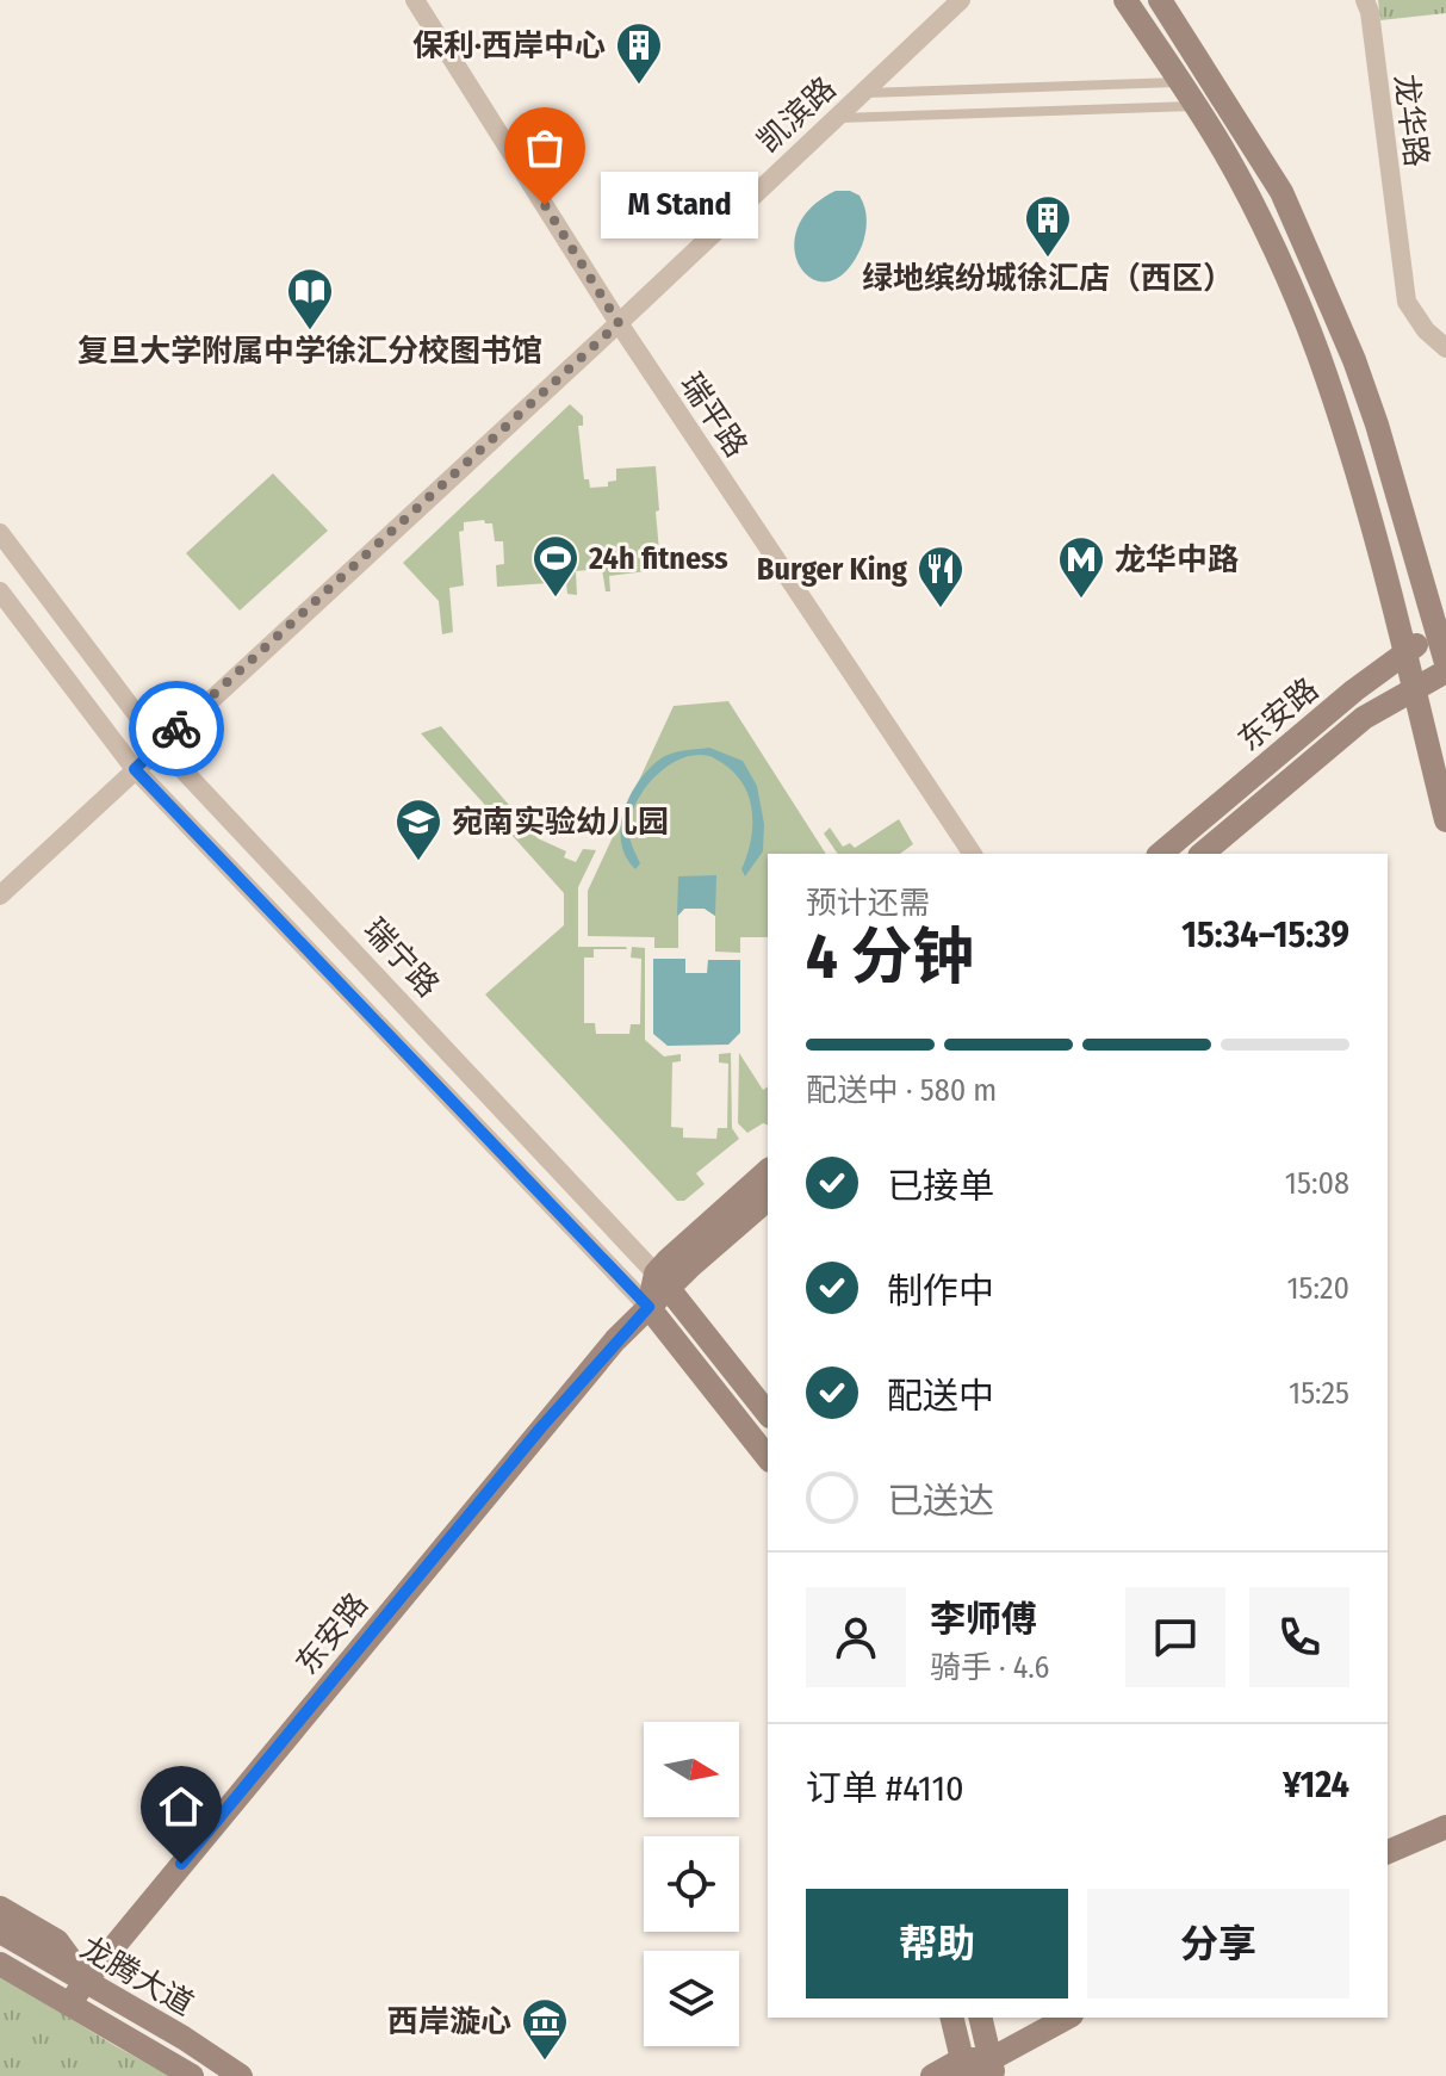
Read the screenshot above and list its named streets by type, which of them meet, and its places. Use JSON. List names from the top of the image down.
{
  "streets": {
    "street": [
      "凯滨路",
      "龙华路",
      "瑞平路",
      "东安路",
      "瑞宁路",
      "龙腾大道"
    ]
  },
  "crossings": [
    ["凯滨路", "瑞平路"],
    ["凯滨路", "瑞宁路"],
    ["东安路", "瑞宁路"],
    ["东安路", "龙腾大道"]
  ],
  "places": {
    "building": ["保利·西岸中心", "绿地缤纷城徐汇店（西区）"],
    "other": ["M Stand"],
    "library": ["复旦大学附属中学徐汇分校图书馆"],
    "sports": ["24h fitness"],
    "metro station": ["龙华中路"],
    "restaurant": ["Burger King"],
    "school or university": ["宛南实验幼儿园"],
    "museum": ["西岸漩心"]
  },
  "north": "right",
  "page": {
    "bubble": "M Stand",
    "heading": ["4 分钟", "预计还需", "15:34–15:39"],
    "panel": [
      "李师傅",
      "骑手 · 4.6",
      "订单 #4110",
      "¥124"
    ],
    "bar": "配送中 · 580 m",
    "list": [
      ["已接单", "15:08"],
      ["制作中", "15:20"],
      ["配送中", "15:25"],
      "已送达"
    ],
    "buttons": ["帮助", "分享"]
  }
}
